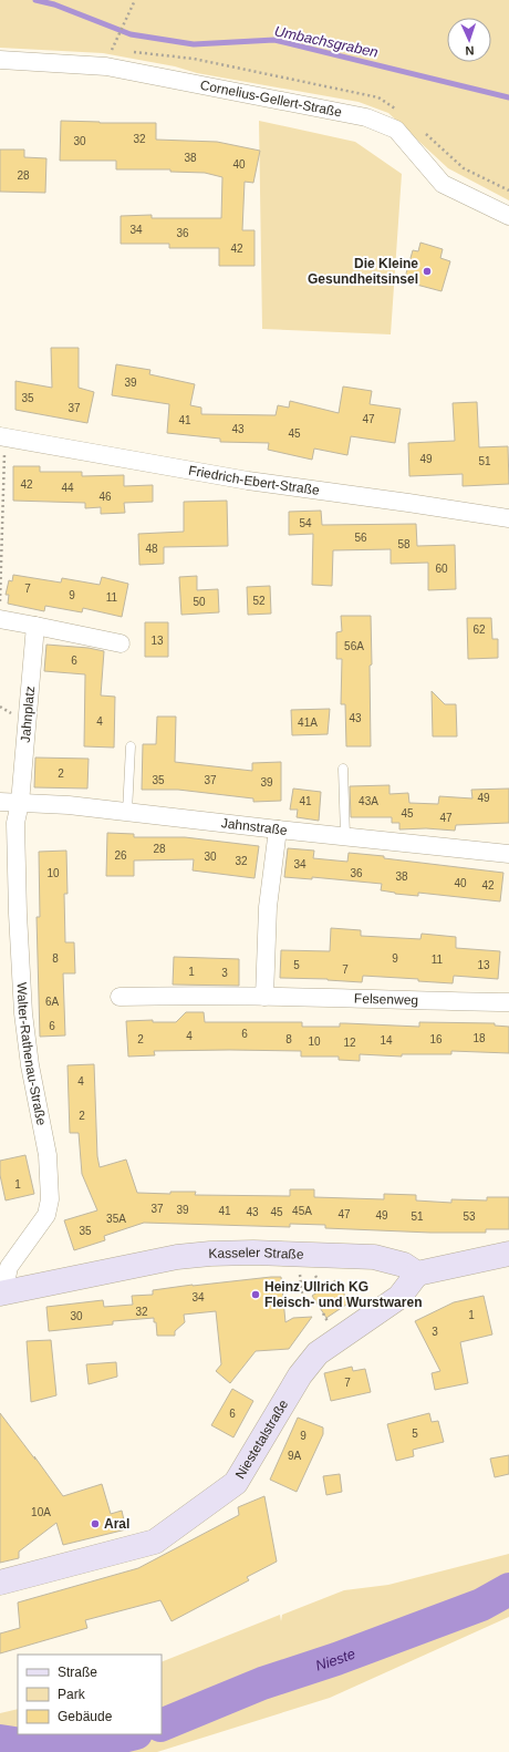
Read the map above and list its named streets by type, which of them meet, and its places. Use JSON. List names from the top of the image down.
{
  "streets": {
    "main road": ["Kasseler Straße", "Niestetalstraße"],
    "street": [
      "Cornelius-Gellert-Straße",
      "Friedrich-Ebert-Straße",
      "Jahnplatz",
      "Jahnstraße",
      "Felsenweg",
      "Walter-Rathenau-Straße"
    ]
  },
  "crossings": [
    ["Jahnplatz", "Jahnstraße"],
    ["Jahnplatz", "Walter-Rathenau-Straße"],
    ["Jahnstraße", "Walter-Rathenau-Straße"],
    ["Walter-Rathenau-Straße", "Kasseler Straße"],
    ["Kasseler Straße", "Niestetalstraße"]
  ],
  "water": ["Umbachsgraben", "Nieste"],
  "places": ["Die Kleine Gesundheitsinsel", "Heinz Ullrich KG Fleisch- und Wurstwaren", "Aral"],
  "house_numbers": [
    "32",
    "30",
    "38",
    "40",
    "28",
    "34",
    "36",
    "42",
    "39",
    "35",
    "37",
    "47",
    "41",
    "43",
    "45",
    "49",
    "51",
    "42",
    "44",
    "46",
    "54",
    "56",
    "58",
    "48",
    "60",
    "7",
    "9",
    "11",
    "52",
    "50",
    "62",
    "13",
    "56A",
    "6",
    "43",
    "4",
    "41A",
    "2",
    "35",
    "37",
    "39",
    "49",
    "41",
    "43A",
    "45",
    "47",
    "28",
    "26",
    "30",
    "32",
    "34",
    "10",
    "36",
    "38",
    "40",
    "42",
    "8",
    "9",
    "11",
    "5",
    "13",
    "7",
    "1",
    "3",
    "6A",
    "6",
    "6",
    "4",
    "18",
    "2",
    "8",
    "16",
    "14",
    "10",
    "12",
    "4",
    "2",
    "1",
    "37",
    "39",
    "41",
    "45A",
    "43",
    "45",
    "47",
    "49",
    "51",
    "53",
    "35A",
    "35",
    "34",
    "32",
    "1",
    "30",
    "3",
    "7",
    "6",
    "5",
    "9",
    "9A",
    "10A"
  ],
  "legend": ["Straße", "Park", "Gebäude"],
  "north": "bottom"
}
